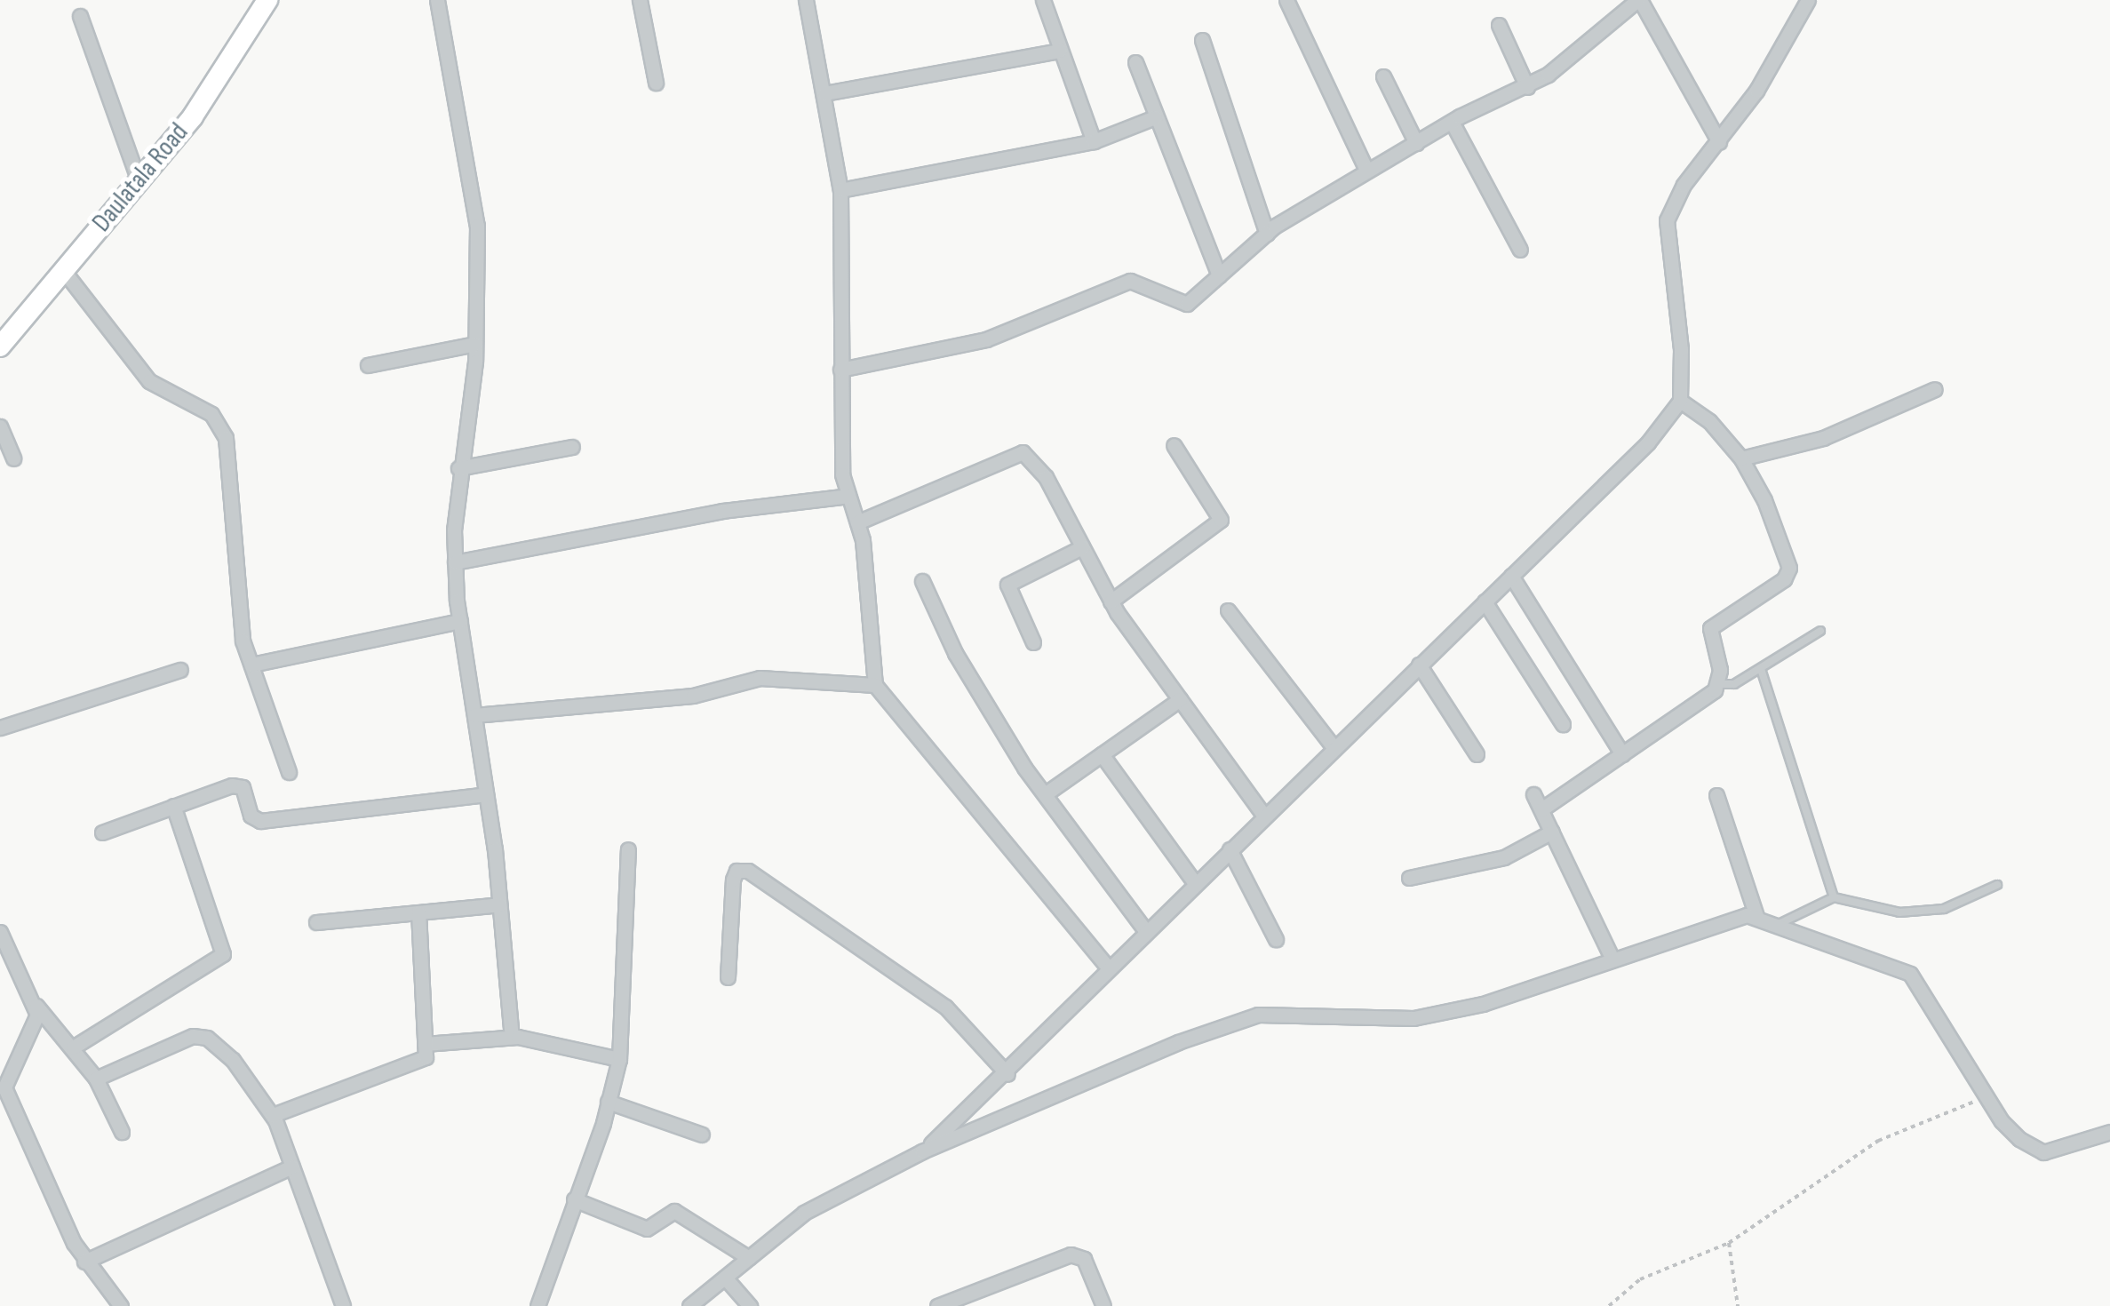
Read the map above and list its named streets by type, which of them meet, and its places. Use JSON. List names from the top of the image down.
{
  "streets": {
    "main road": ["Daulatala Road"]
  }
}
